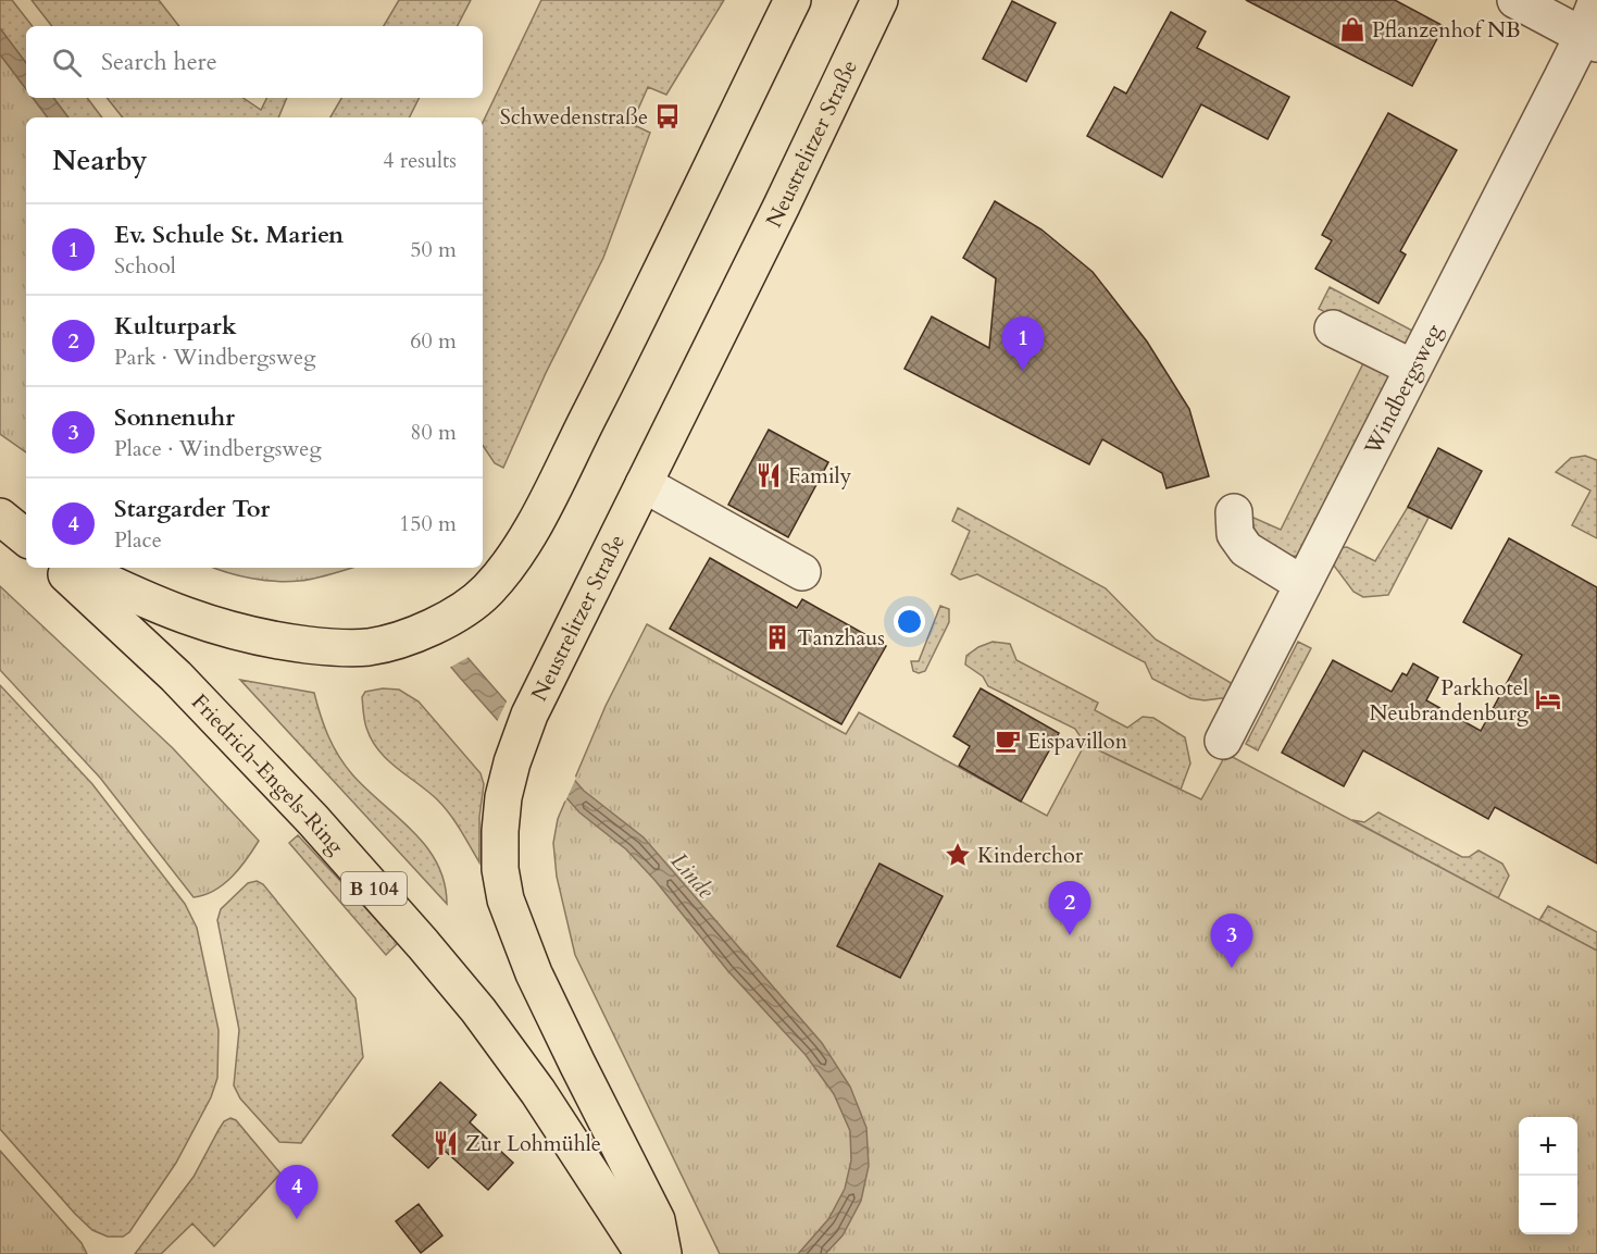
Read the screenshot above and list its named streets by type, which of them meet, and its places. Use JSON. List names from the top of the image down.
{
  "streets": {
    "main road": ["Neustrelitzer Straße", "Friedrich-Engels-Ring", "B 104"],
    "street": ["Windbergsweg"]
  },
  "water": ["Linde"],
  "places": {
    "shop": ["Pflanzenhof NB"],
    "bus stop": ["Schwedenstraße"],
    "restaurant": ["Family", "Zur Lohmühle"],
    "building": ["Tanzhaus"],
    "hotel": ["Parkhotel Neubrandenburg"],
    "cafe": ["Eispavillon"],
    "place": ["Kinderchor"]
  },
  "page": {
    "search": "Search here",
    "heading": ["Nearby", "4 results"],
    "list": [
      {
        "mark": "1",
        "name": "Ev. Schule St. Marien",
        "note": "School",
        "value": "50 m"
      },
      {
        "mark": "2",
        "name": "Kulturpark",
        "note": "Park · Windbergsweg",
        "value": "60 m"
      },
      {
        "mark": "3",
        "name": "Sonnenuhr",
        "note": "Place · Windbergsweg",
        "value": "80 m"
      },
      {
        "mark": "4",
        "name": "Stargarder Tor",
        "note": "Place",
        "value": "150 m"
      }
    ],
    "pins": [
      "1",
      "2",
      "3",
      "4"
    ],
    "map_buttons": ["+", "−"]
  }
}
